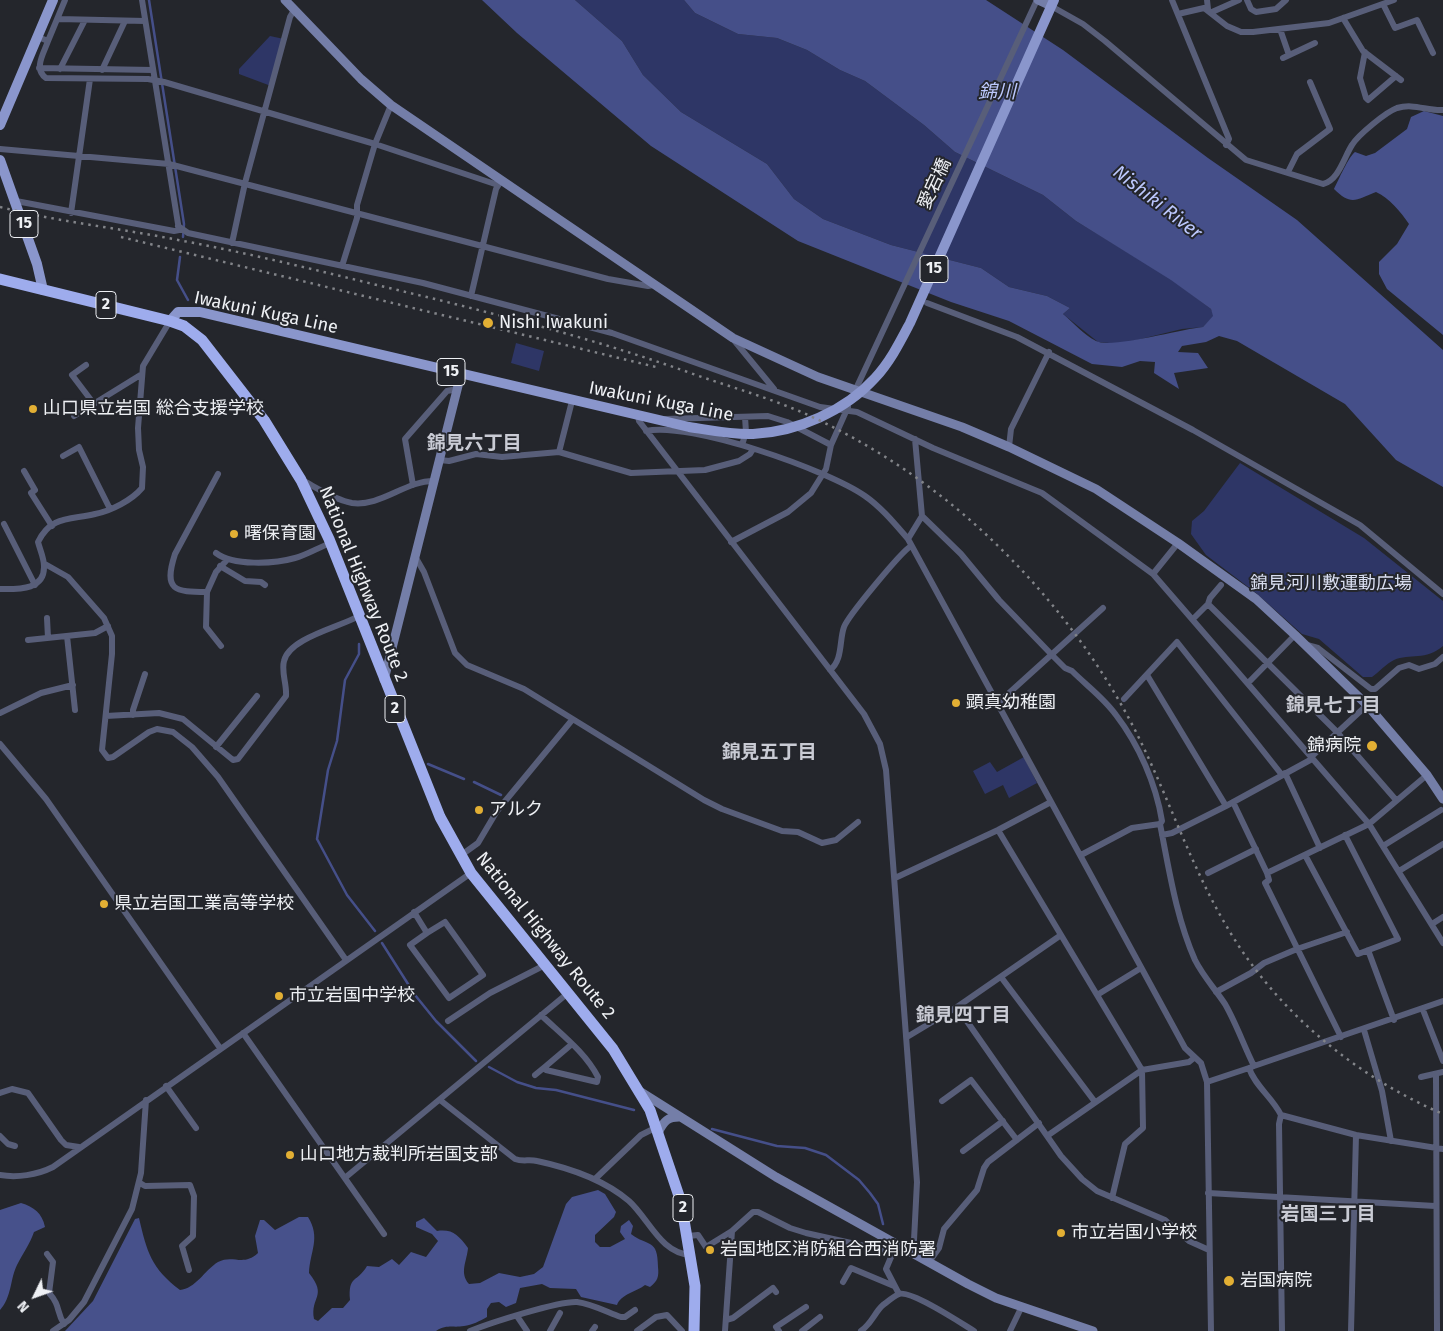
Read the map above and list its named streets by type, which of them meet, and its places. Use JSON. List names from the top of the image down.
{
  "streets": {
    "highway": ["2", "National Highway Route 2"],
    "main road": ["15", "Iwakuni Kuga Line"],
    "street": ["愛宕橋"]
  },
  "crossings": [
    ["15", "National Highway Route 2"],
    ["Iwakuni Kuga Line", "National Highway Route 2"]
  ],
  "districts": [
    "錦見六丁目",
    "錦見七丁目",
    "錦見五丁目",
    "錦見四丁目",
    "岩国三丁目"
  ],
  "water": ["錦川", "Nishiki River"],
  "parks": ["錦見河川敷運動広場"],
  "places": [
    "Nishi Iwakuni",
    "山口県立岩国 総合支援学校",
    "曙保育園",
    "顕真幼稚園",
    "錦病院",
    "アルク",
    "県立岩国工業高等学校",
    "市立岩国中学校",
    "山口地方裁判所岩国支部",
    "市立岩国小学校",
    "岩国地区消防組合西消防署",
    "岩国病院"
  ],
  "north": "bottom left"
}
